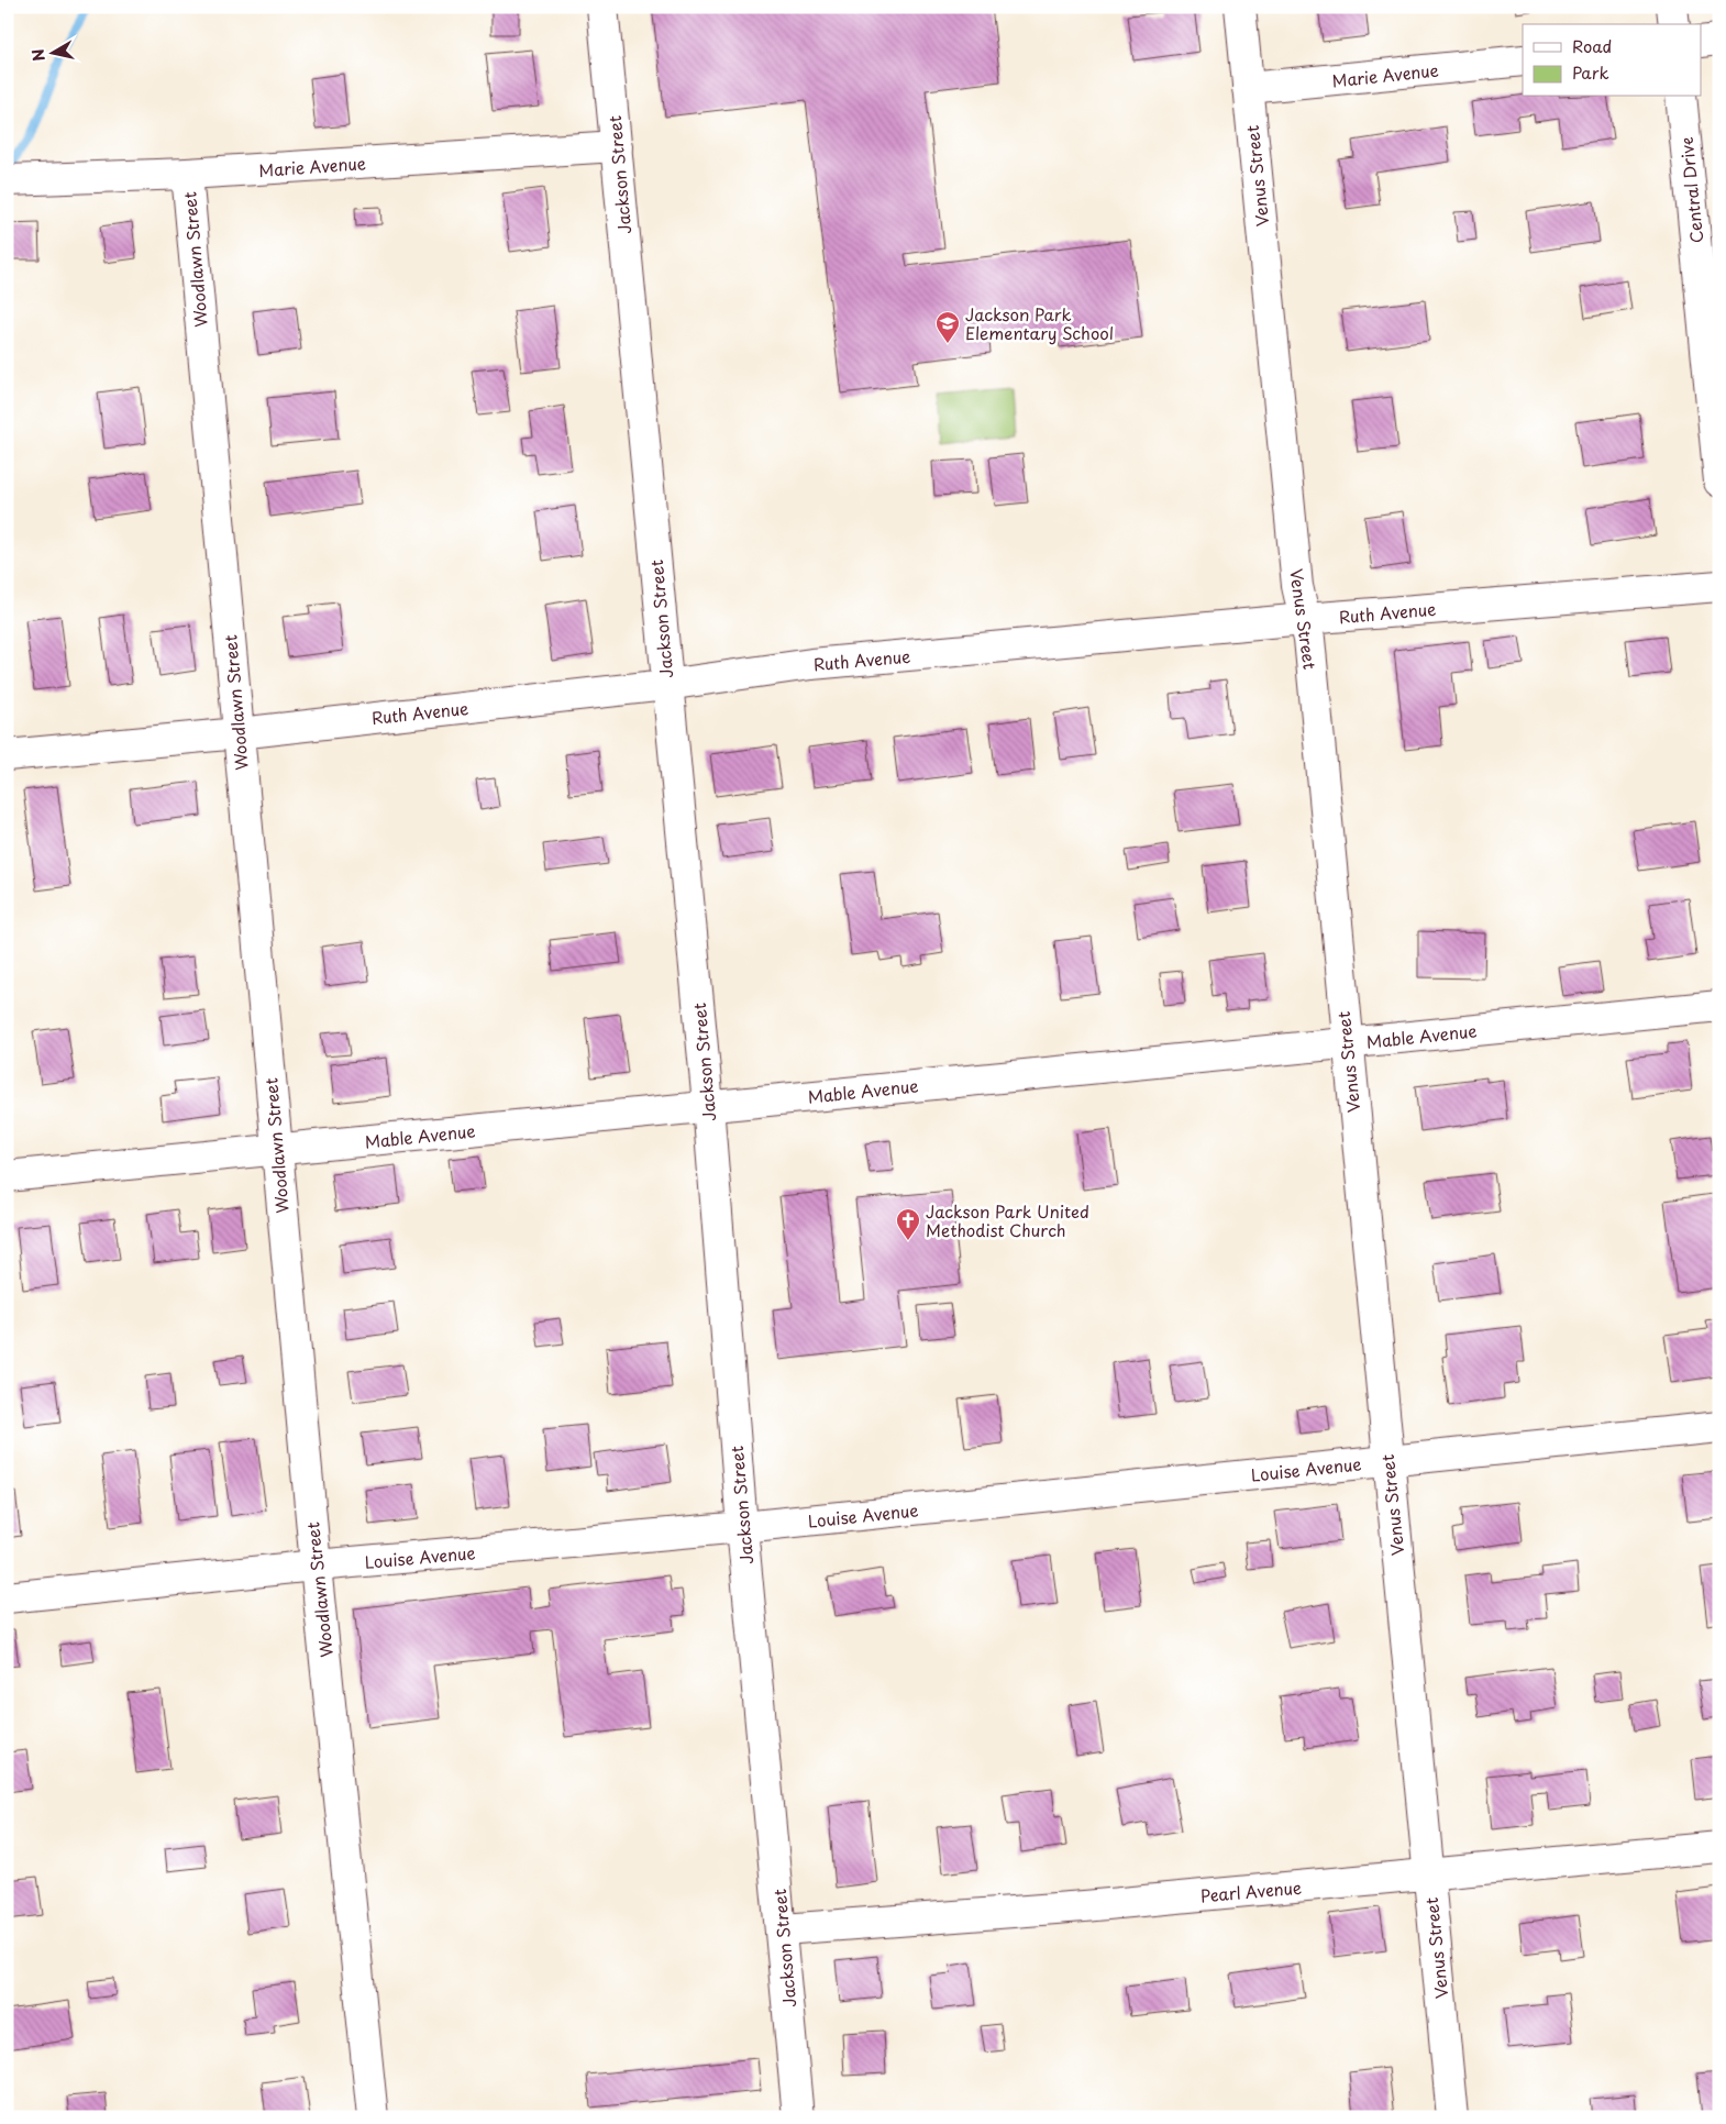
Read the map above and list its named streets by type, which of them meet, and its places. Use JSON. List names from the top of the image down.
{
  "streets": {
    "street": [
      "Marie Avenue",
      "Jackson Street",
      "Venus Street",
      "Central Drive",
      "Woodlawn Street",
      "Ruth Avenue",
      "Mable Avenue",
      "Louise Avenue",
      "Pearl Avenue"
    ]
  },
  "crossings": [
    ["Marie Avenue", "Jackson Street"],
    ["Marie Avenue", "Venus Street"],
    ["Marie Avenue", "Woodlawn Street"],
    ["Jackson Street", "Ruth Avenue"],
    ["Jackson Street", "Mable Avenue"],
    ["Jackson Street", "Louise Avenue"],
    ["Jackson Street", "Pearl Avenue"],
    ["Venus Street", "Ruth Avenue"],
    ["Venus Street", "Mable Avenue"],
    ["Venus Street", "Louise Avenue"],
    ["Venus Street", "Pearl Avenue"],
    ["Woodlawn Street", "Ruth Avenue"],
    ["Woodlawn Street", "Mable Avenue"],
    ["Woodlawn Street", "Louise Avenue"]
  ],
  "places": {
    "school or university": ["Jackson Park Elementary School"],
    "church": ["Jackson Park United Methodist Church"]
  },
  "legend": ["Road", "Park"],
  "north": "left"
}
